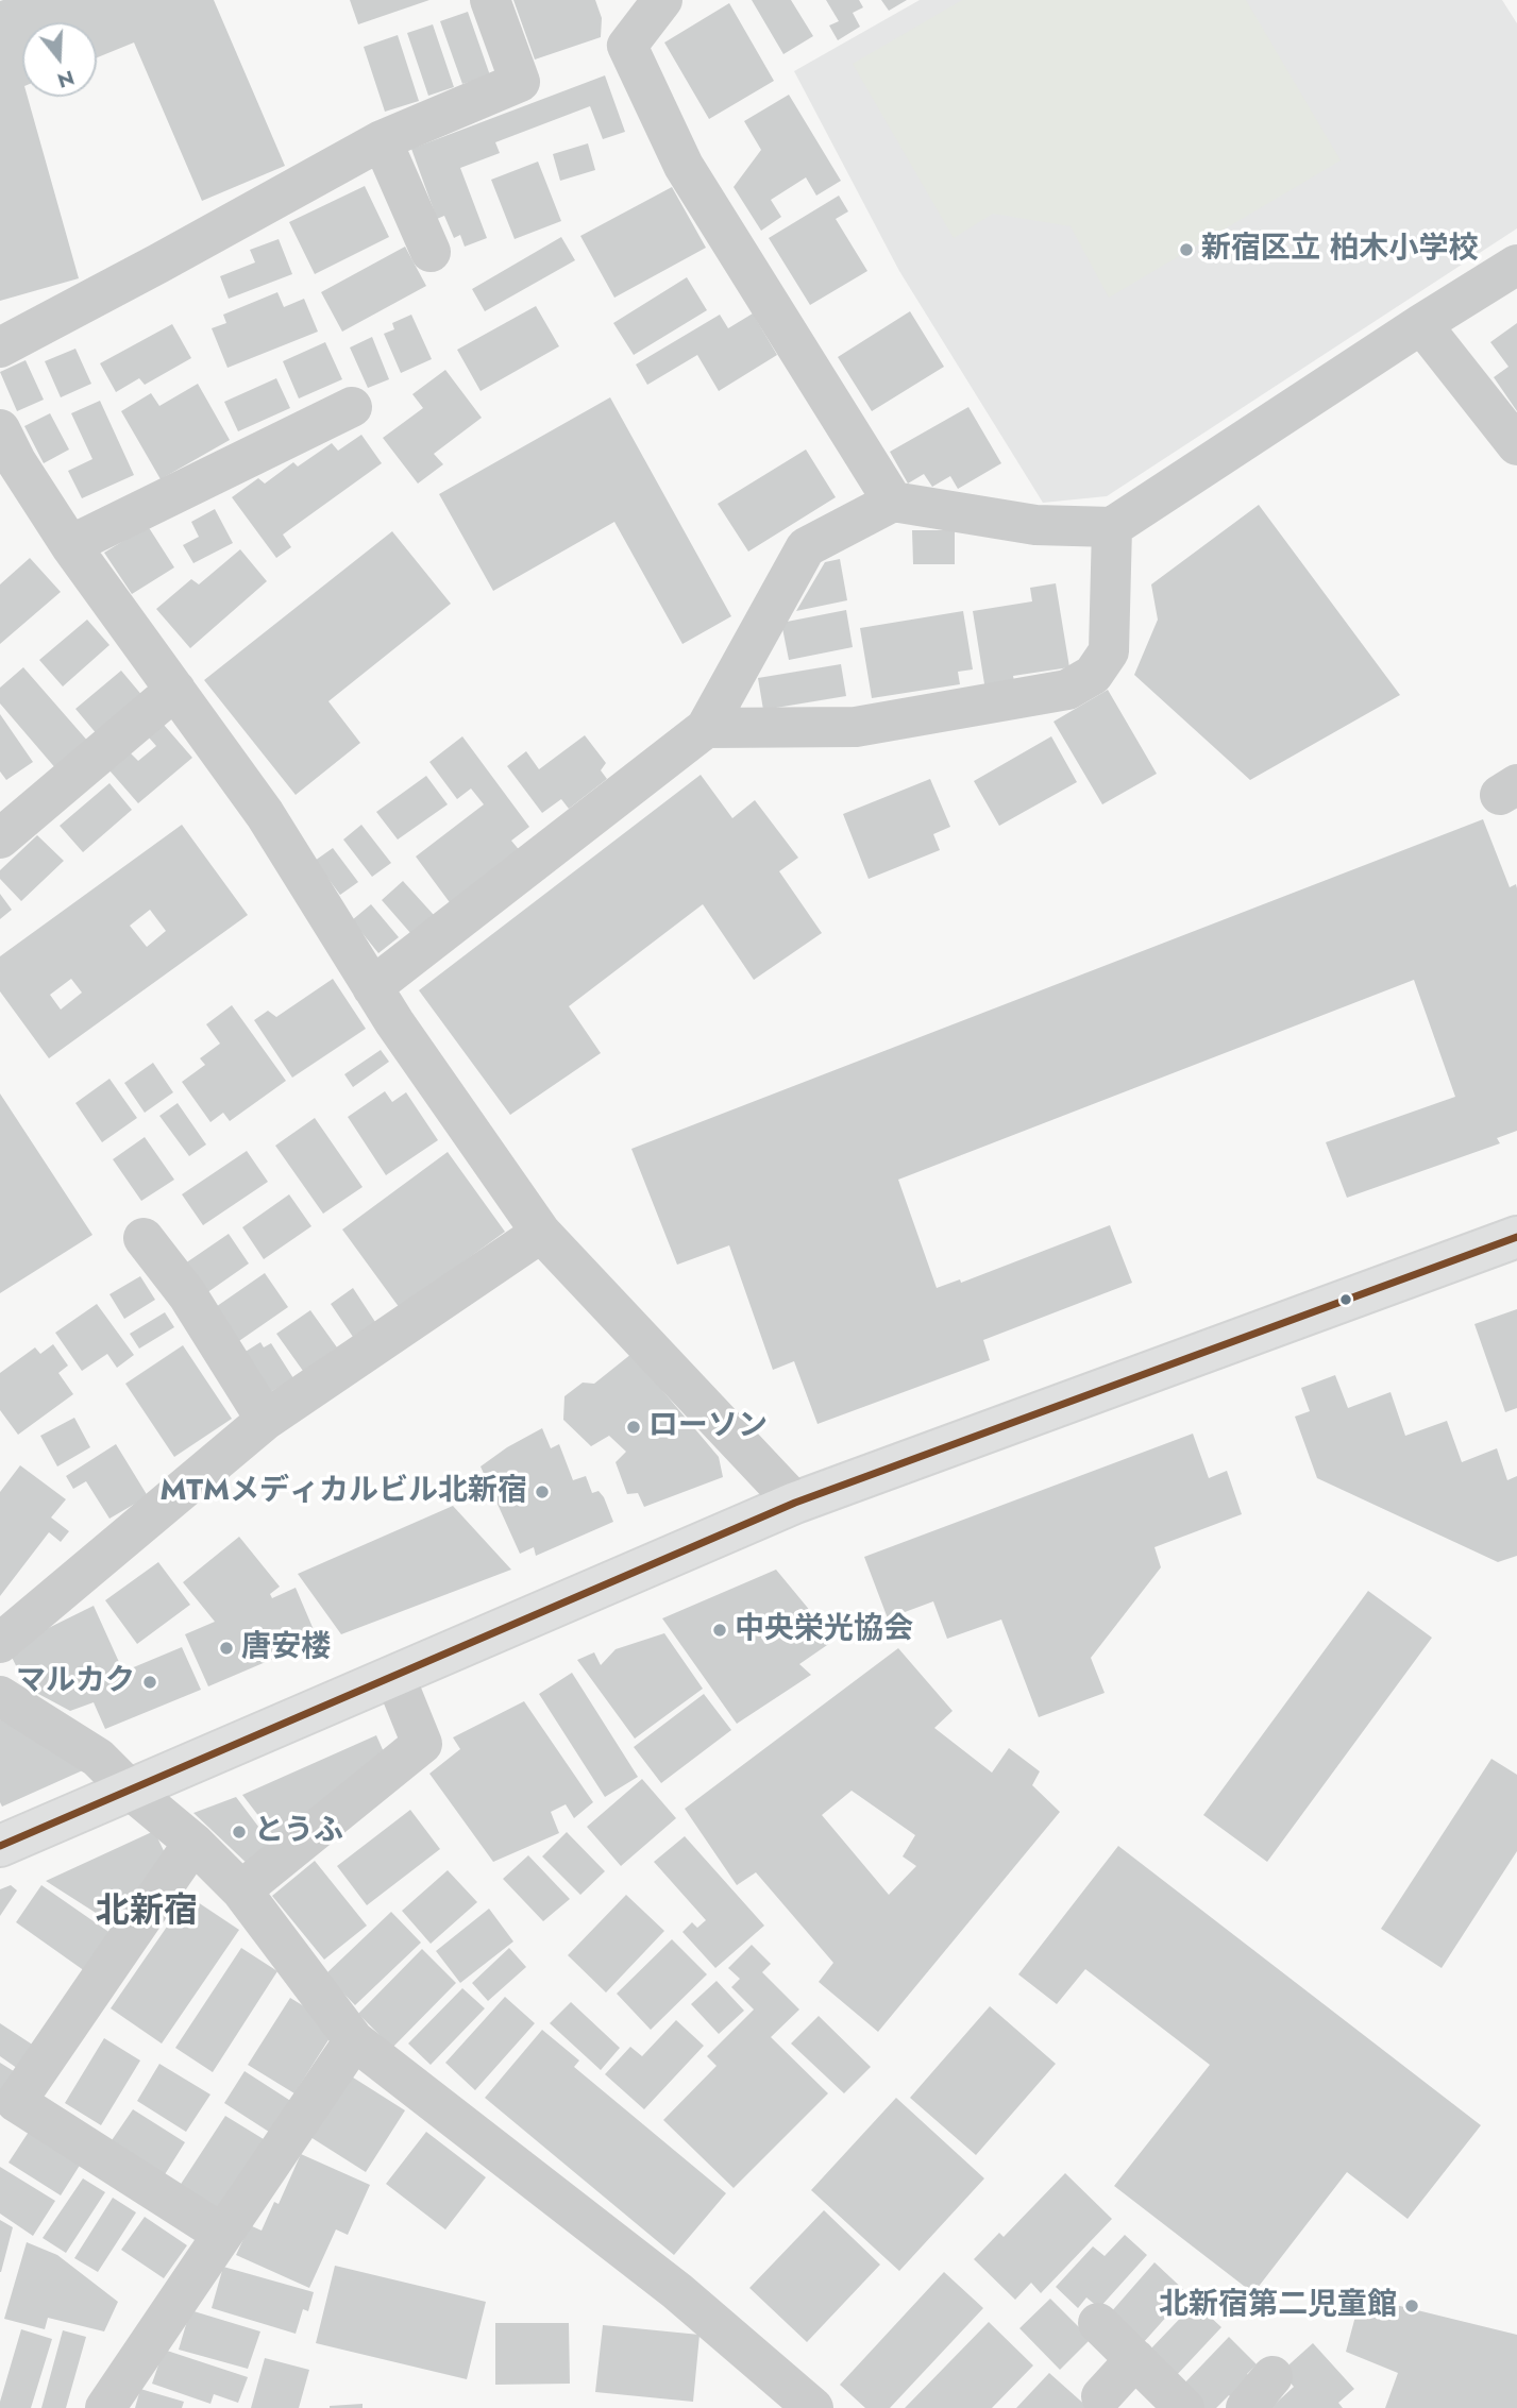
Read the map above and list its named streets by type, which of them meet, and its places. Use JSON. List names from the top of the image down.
{
  "districts": ["北新宿"],
  "places": [
    "新宿区立 柏木小学校",
    "ローソン",
    "MTMメディカルビル北新宿",
    "中央栄光協会",
    "唐安楼",
    "マルカク",
    "とうふ",
    "北新宿第二児童館"
  ],
  "north": "bottom"
}
